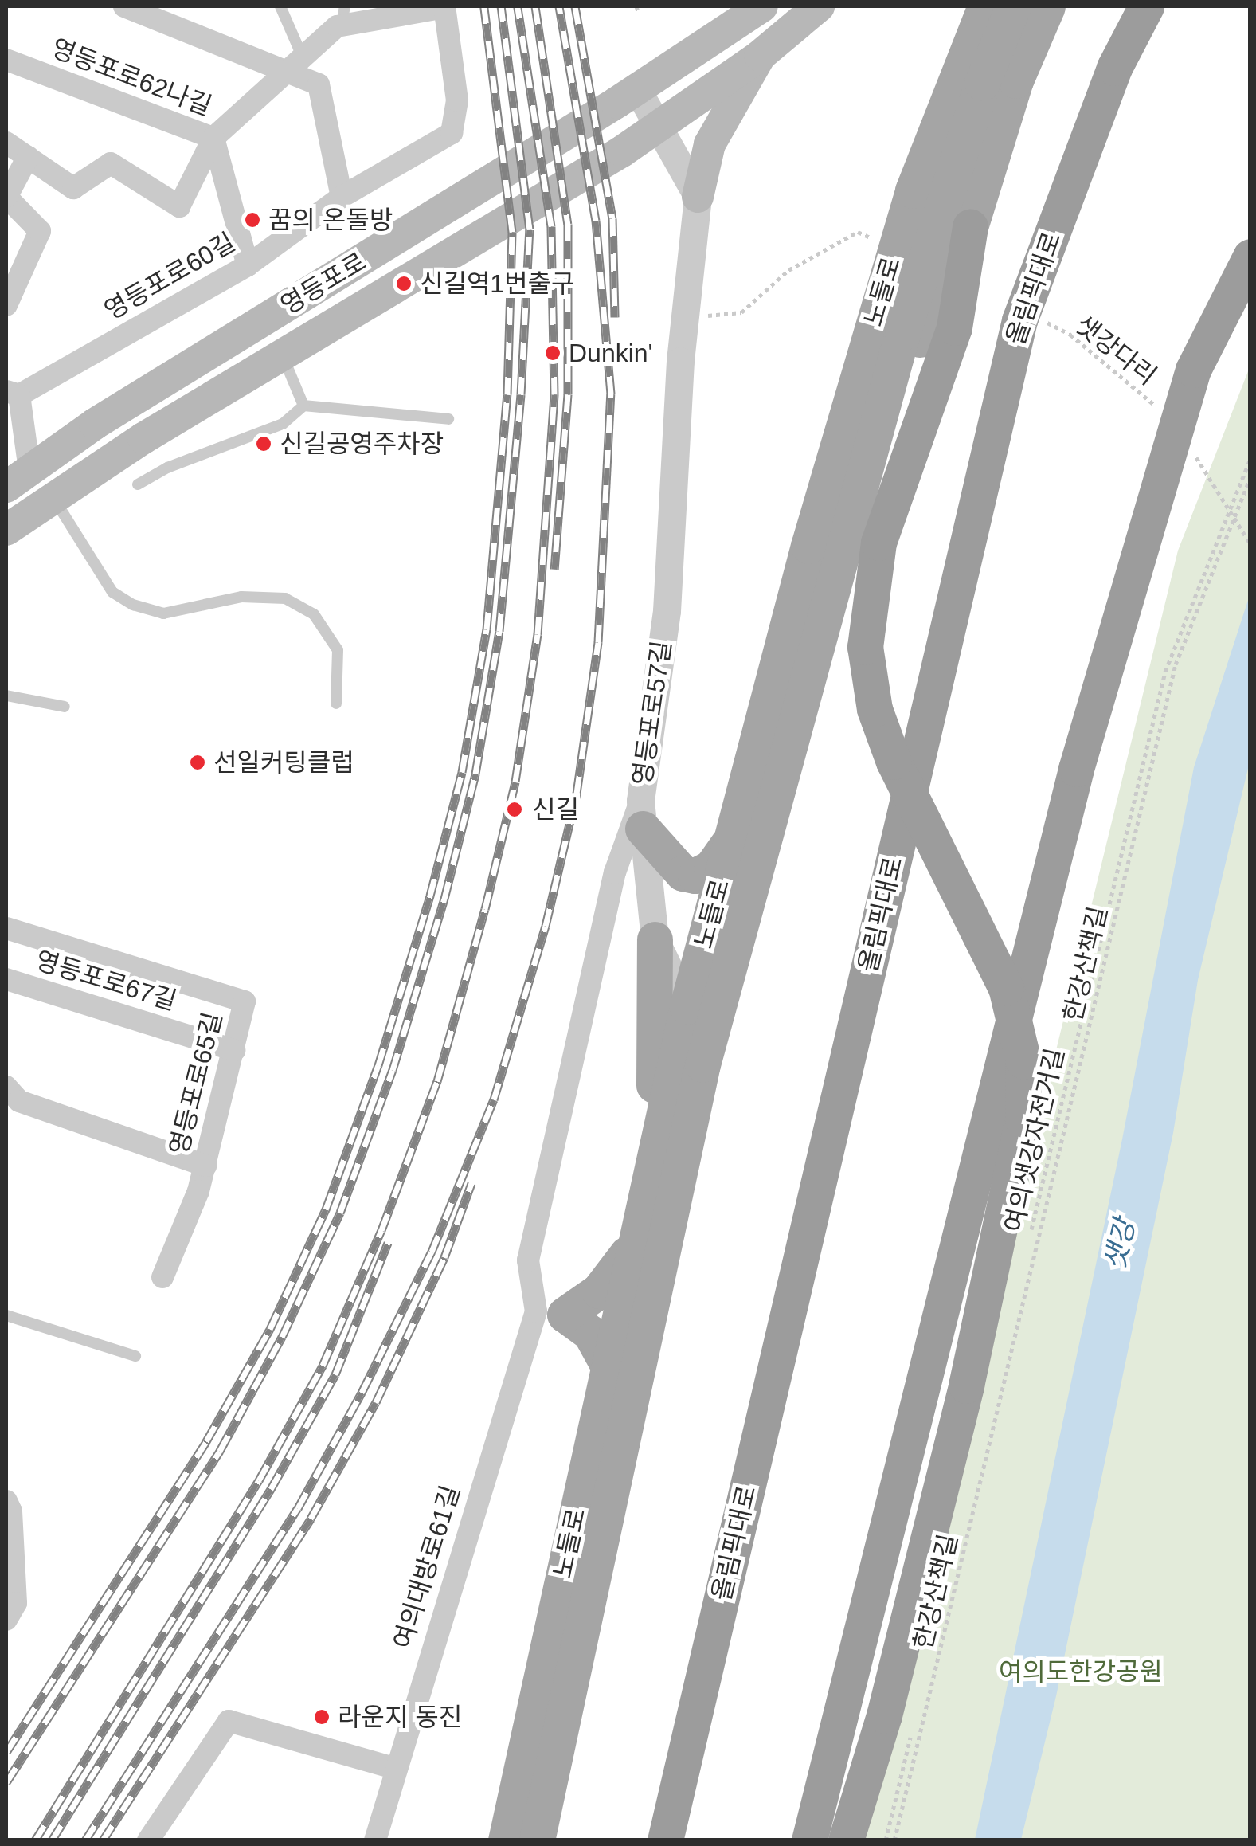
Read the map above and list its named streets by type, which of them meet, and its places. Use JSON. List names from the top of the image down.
{
  "streets": {
    "highway": ["올림픽대로"],
    "main road": ["영등포로", "노들로"],
    "street": [
      "영등포로62나길",
      "영등포로60길",
      "영등포로57길",
      "영등포로67길",
      "영등포로65길",
      "여의대방로61길"
    ],
    "path": ["샛강다리", "한강산책길", "여의샛강자전거길"]
  },
  "crossings": [
    ["영등포로62나길", "영등포로60길"],
    ["영등포로60길", "영등포로"],
    ["영등포로57길", "여의대방로61길"],
    ["영등포로67길", "영등포로65길"]
  ],
  "water": ["샛강"],
  "parks": ["여의도한강공원"],
  "places": [
    "꿈의 온돌방",
    "신길역1번출구",
    "Dunkin'",
    "신길공영주차장",
    "선일커팅클럽",
    "신길",
    "라운지 동진"
  ]
}
